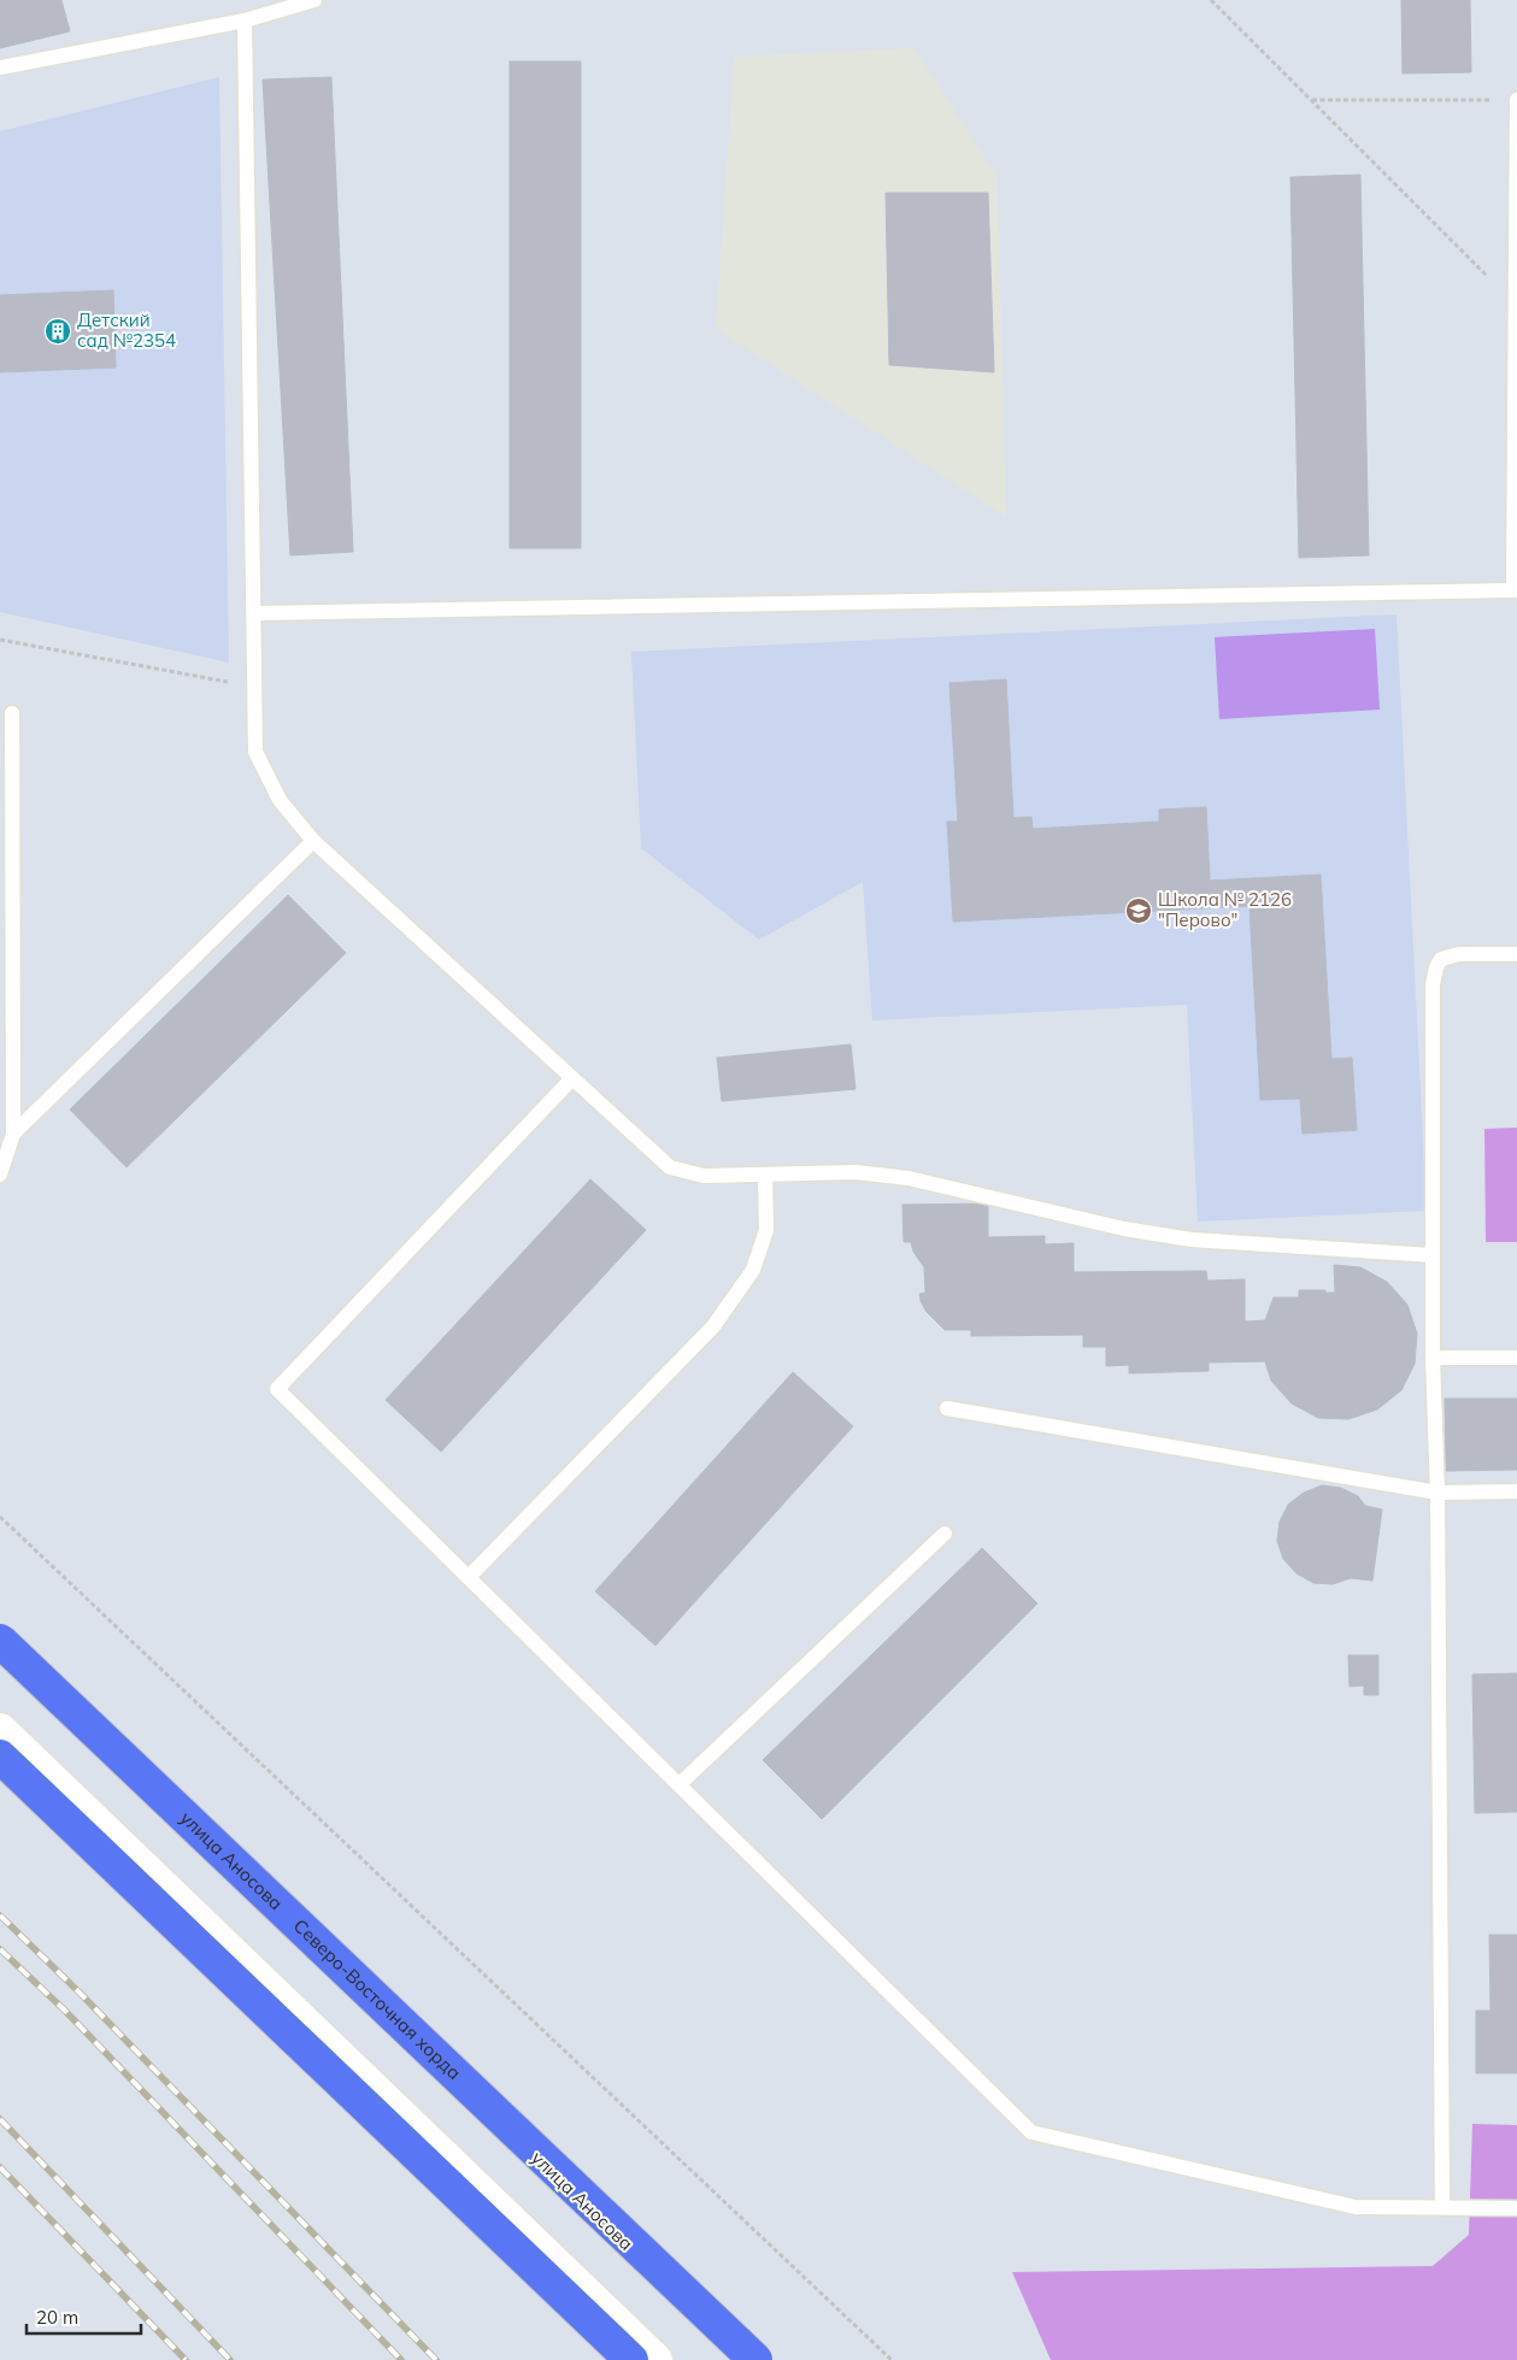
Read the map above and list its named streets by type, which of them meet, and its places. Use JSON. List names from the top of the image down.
{
  "streets": {
    "main road": ["Северо-Восточная хорда"],
    "street": ["улица Аносова"]
  },
  "crossings": [
    ["улица Аносова", "Северо-Восточная хорда"]
  ],
  "places": {
    "building": ["Детский сад №2354"],
    "school or university": ["Школа № 2126 \"Перово\""]
  },
  "scale_bar": "20 m"
}
